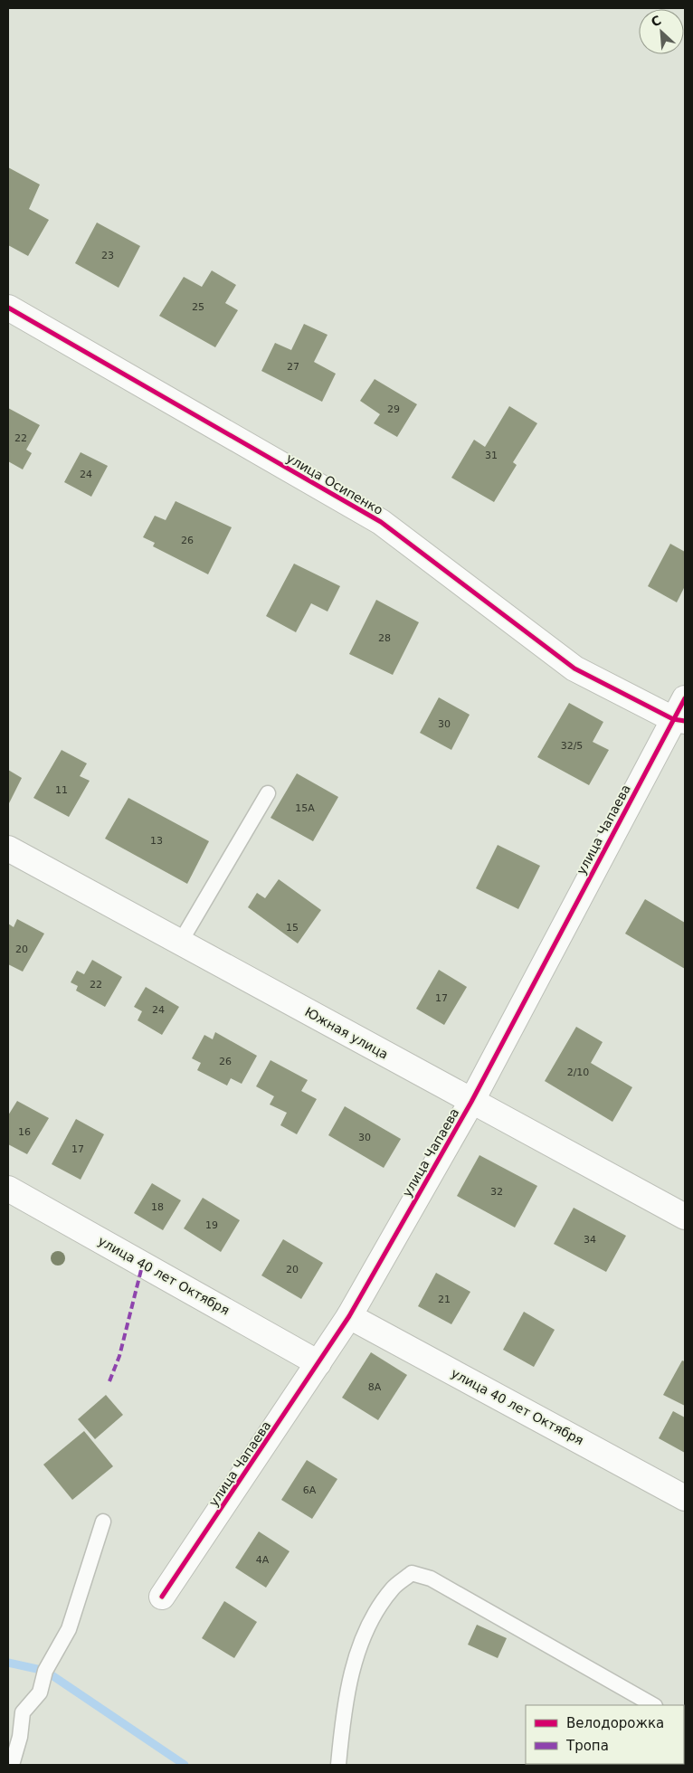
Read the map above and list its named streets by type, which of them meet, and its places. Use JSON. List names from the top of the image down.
{
  "streets": {
    "street": [
      "улица Осипенко",
      "улица Чапаева",
      "Южная улица",
      "улица 40 лет Октября"
    ]
  },
  "crossings": [
    ["улица Осипенко", "улица Чапаева"],
    ["улица Чапаева", "Южная улица"],
    ["улица Чапаева", "улица 40 лет Октября"]
  ],
  "house_numbers": [
    "23",
    "25",
    "27",
    "29",
    "22",
    "31",
    "24",
    "26",
    "28",
    "30",
    "32/5",
    "11",
    "15А",
    "13",
    "15",
    "20",
    "22",
    "17",
    "24",
    "26",
    "2/10",
    "16",
    "30",
    "17",
    "32",
    "18",
    "19",
    "34",
    "20",
    "21",
    "8А",
    "6А",
    "4А"
  ],
  "legend": ["Велодорожка", "Тропа"],
  "north": "top left"
}
